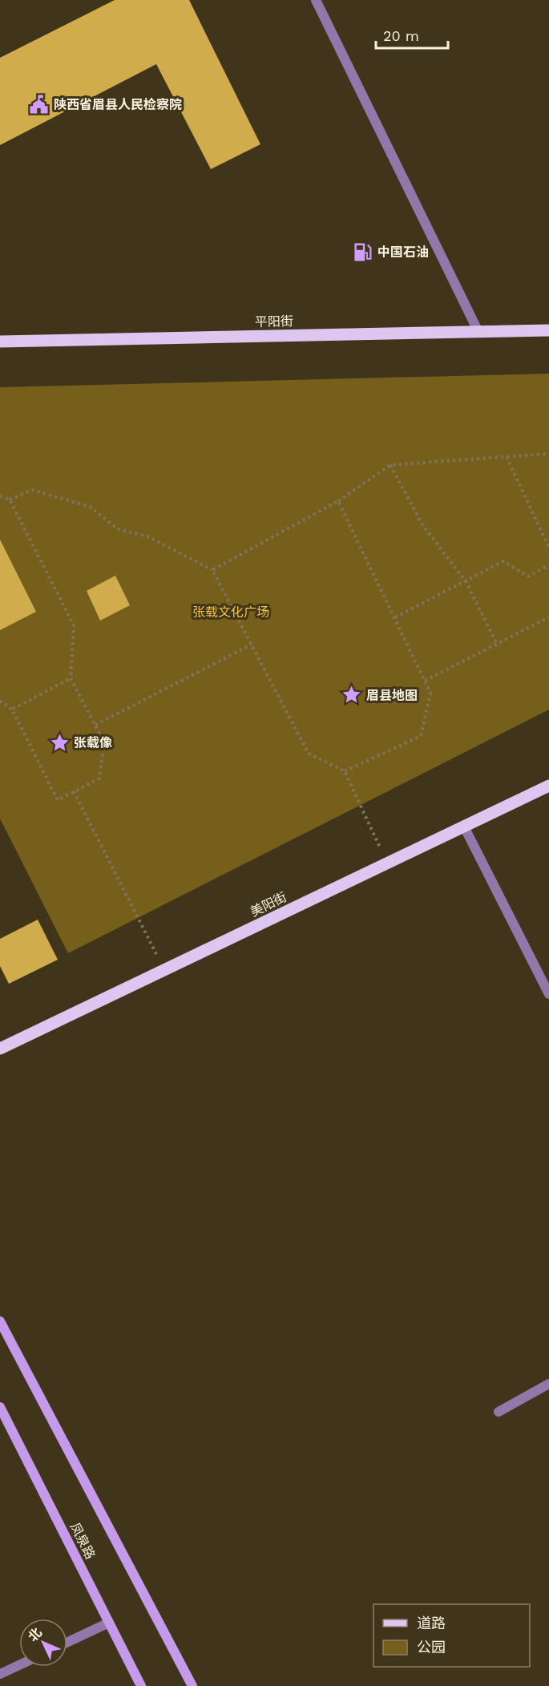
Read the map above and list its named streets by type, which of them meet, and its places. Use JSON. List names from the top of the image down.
{
  "streets": {
    "main road": ["平阳街", "美阳街", "凤泉路"]
  },
  "parks": ["张载文化广场"],
  "places": {
    "public building": ["陕西省眉县人民检察院"],
    "fuel station": ["中国石油"],
    "place": ["眉县地图", "张载像"]
  },
  "legend": ["道路", "公园"],
  "scale_bar": "20 m",
  "north": "top left"
}
